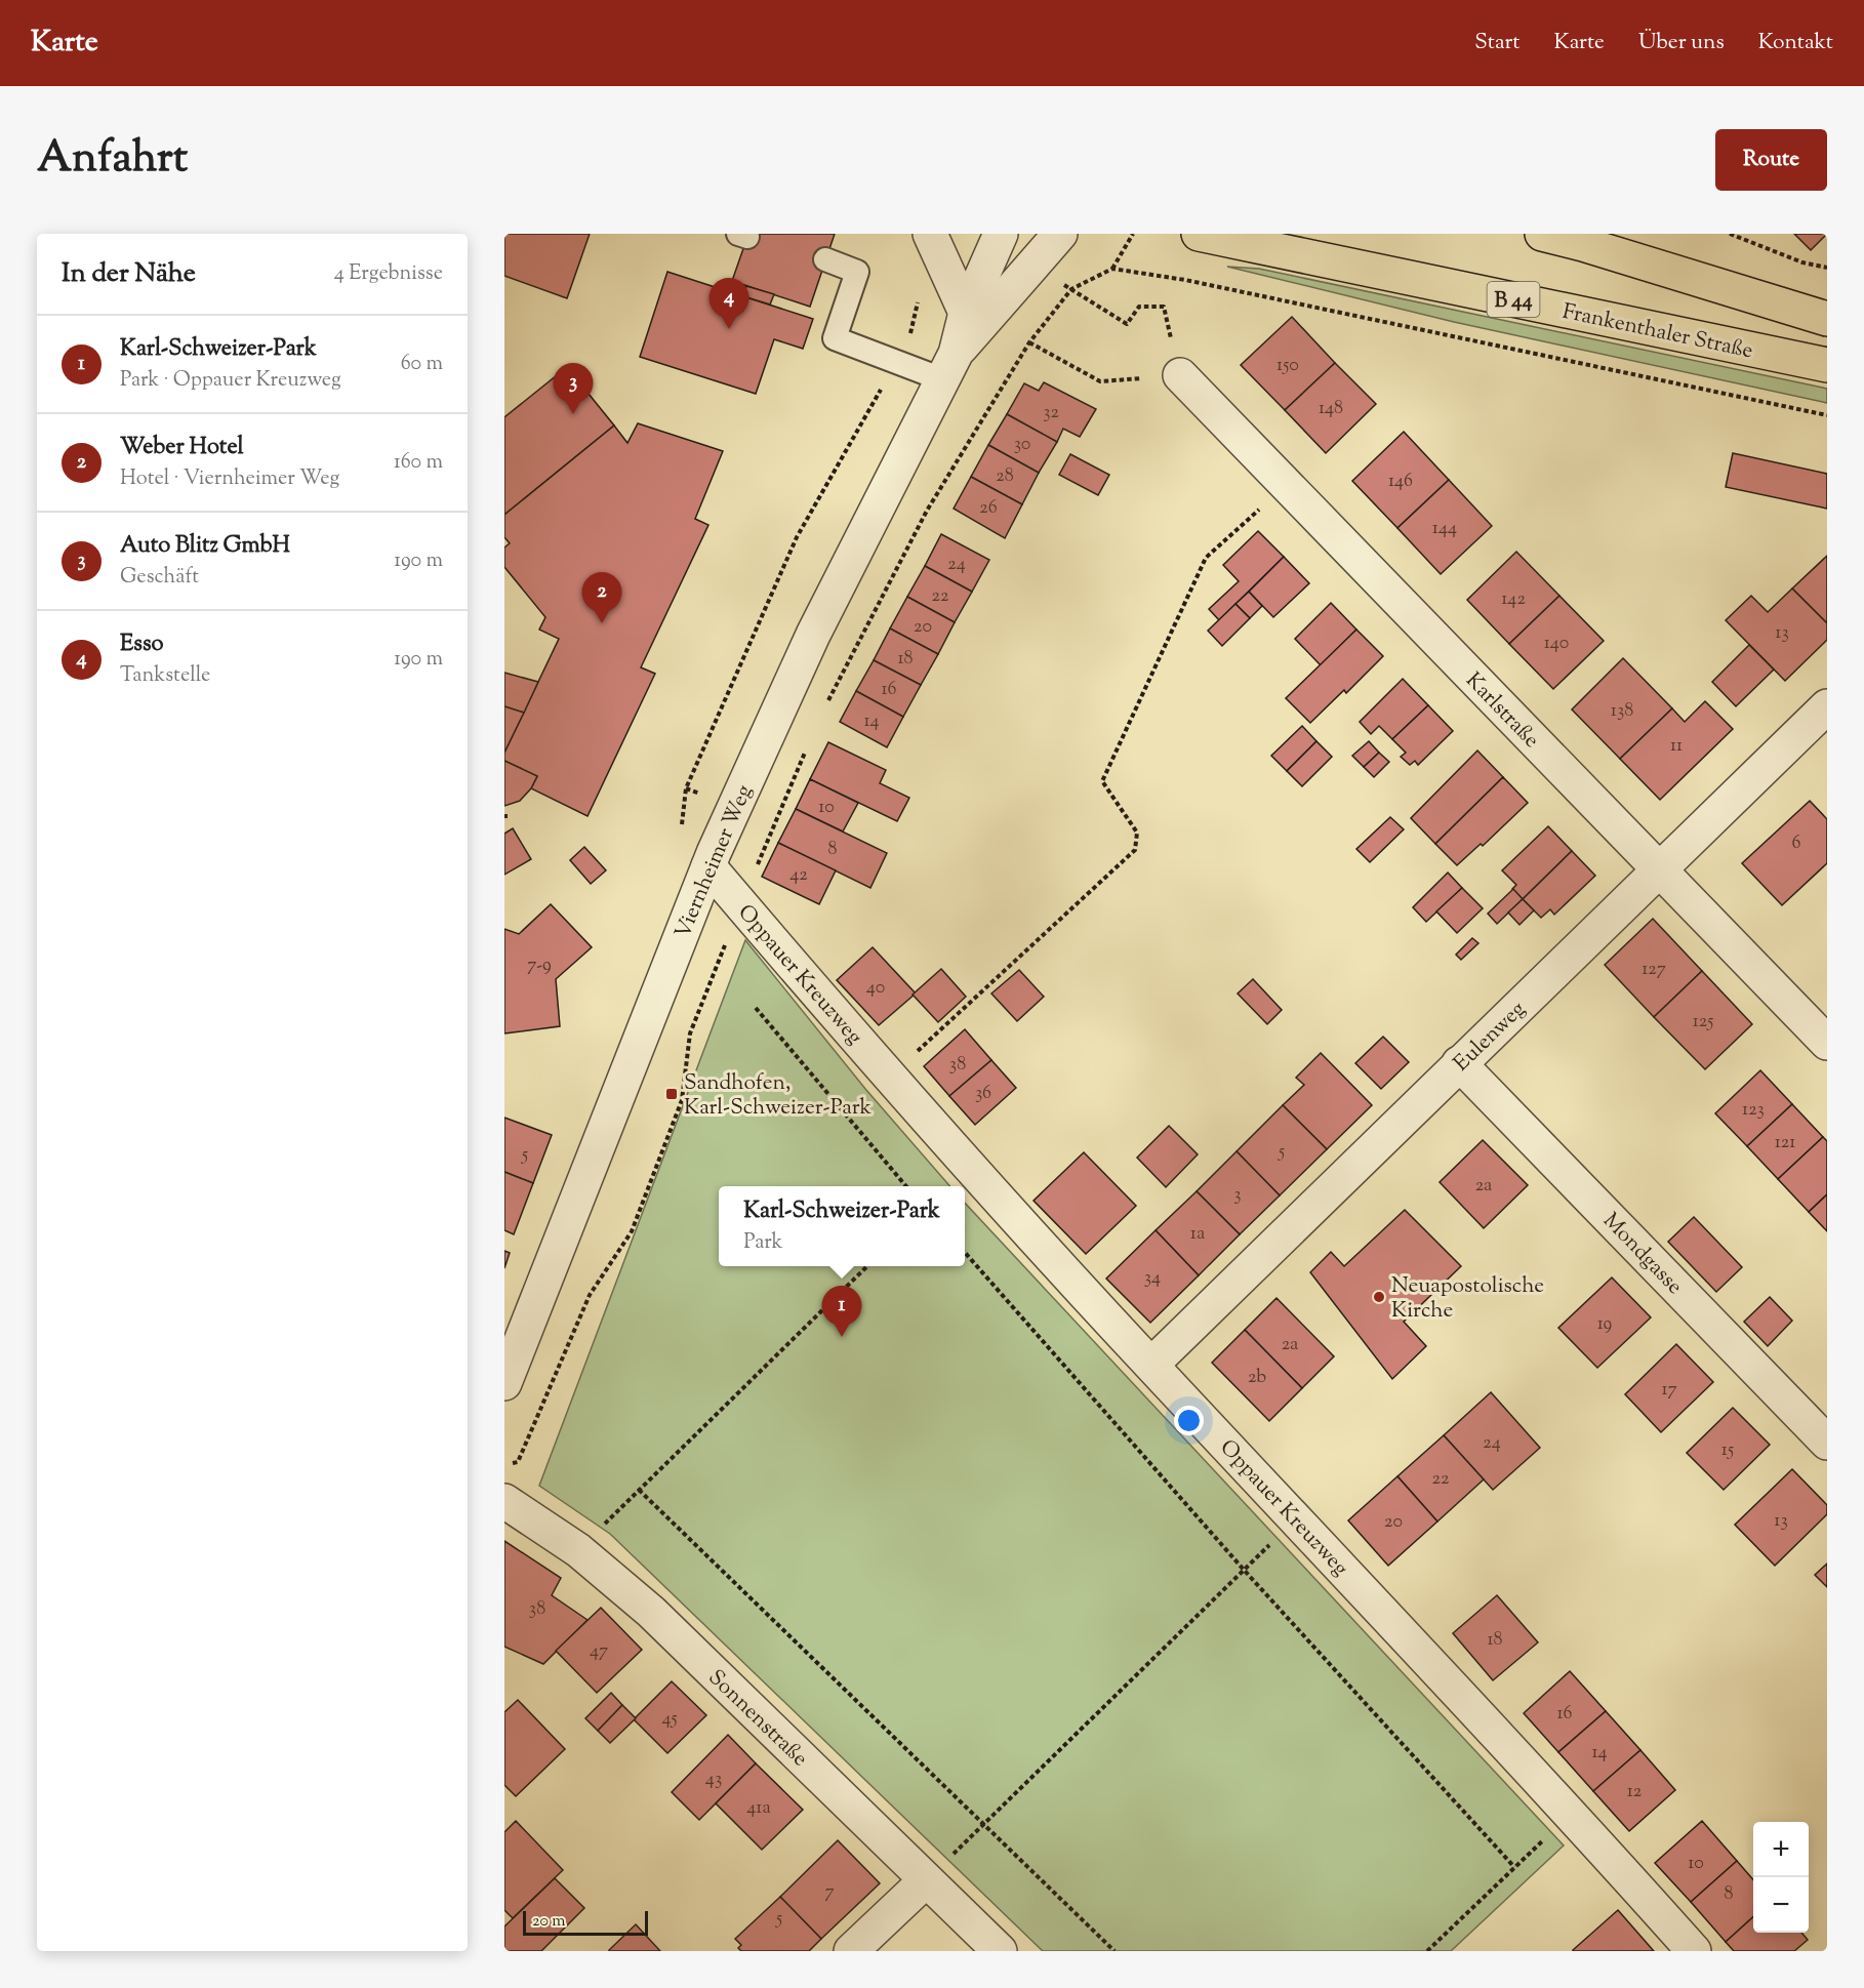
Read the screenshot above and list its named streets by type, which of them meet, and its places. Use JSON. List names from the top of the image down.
{
  "streets": {
    "main road": ["B 44", "Frankenthaler Straße"],
    "street": [
      "Karlstraße",
      "Viernheimer Weg",
      "Oppauer Kreuzweg",
      "Eulenweg",
      "Mondgasse",
      "Sonnenstraße"
    ]
  },
  "crossings": [
    ["Karlstraße", "Eulenweg"],
    ["Viernheimer Weg", "Oppauer Kreuzweg"],
    ["Oppauer Kreuzweg", "Eulenweg"],
    ["Eulenweg", "Mondgasse"]
  ],
  "places": {
    "transit": ["Sandhofen, Karl-Schweizer-Park"],
    "other": ["Neuapostolische Kirche"]
  },
  "house_numbers": [
    "150",
    "148",
    "32",
    "30",
    "28",
    "146",
    "26",
    "144",
    "24",
    "22",
    "142",
    "20",
    "13",
    "140",
    "18",
    "16",
    "138",
    "14",
    "11",
    "10",
    "6",
    "8",
    "42",
    "7-9",
    "127",
    "40",
    "125",
    "38",
    "36",
    "123",
    "121",
    "5",
    "5",
    "2a",
    "3",
    "1a",
    "34",
    "19",
    "2a",
    "2b",
    "17",
    "24",
    "15",
    "22",
    "13",
    "20",
    "38",
    "18",
    "47",
    "16",
    "45",
    "14",
    "43",
    "12",
    "41a",
    "10",
    "7",
    "8",
    "5"
  ],
  "scale_bar": "20 m",
  "page": {
    "header": "Karte",
    "nav": [
      "Start",
      "Karte",
      "Über uns",
      "Kontakt"
    ],
    "title": "Anfahrt",
    "buttons": "Route",
    "heading": ["In der Nähe", "4 Ergebnisse"],
    "pins": [
      "4",
      "3",
      "2",
      "1"
    ],
    "list": [
      {
        "mark": "1",
        "name": "Karl-Schweizer-Park",
        "note": "Park · Oppauer Kreuzweg",
        "value": "60 m"
      },
      {
        "mark": "2",
        "name": "Weber Hotel",
        "note": "Hotel · Viernheimer Weg",
        "value": "160 m"
      },
      {
        "mark": "3",
        "name": "Auto Blitz GmbH",
        "note": "Geschäft",
        "value": "190 m"
      },
      {
        "mark": "4",
        "name": "Esso",
        "note": "Tankstelle",
        "value": "190 m"
      }
    ],
    "popup": ["Karl-Schweizer-Park", "Park"],
    "map_buttons": ["+", "−"],
    "scale": "20 m"
  }
}
